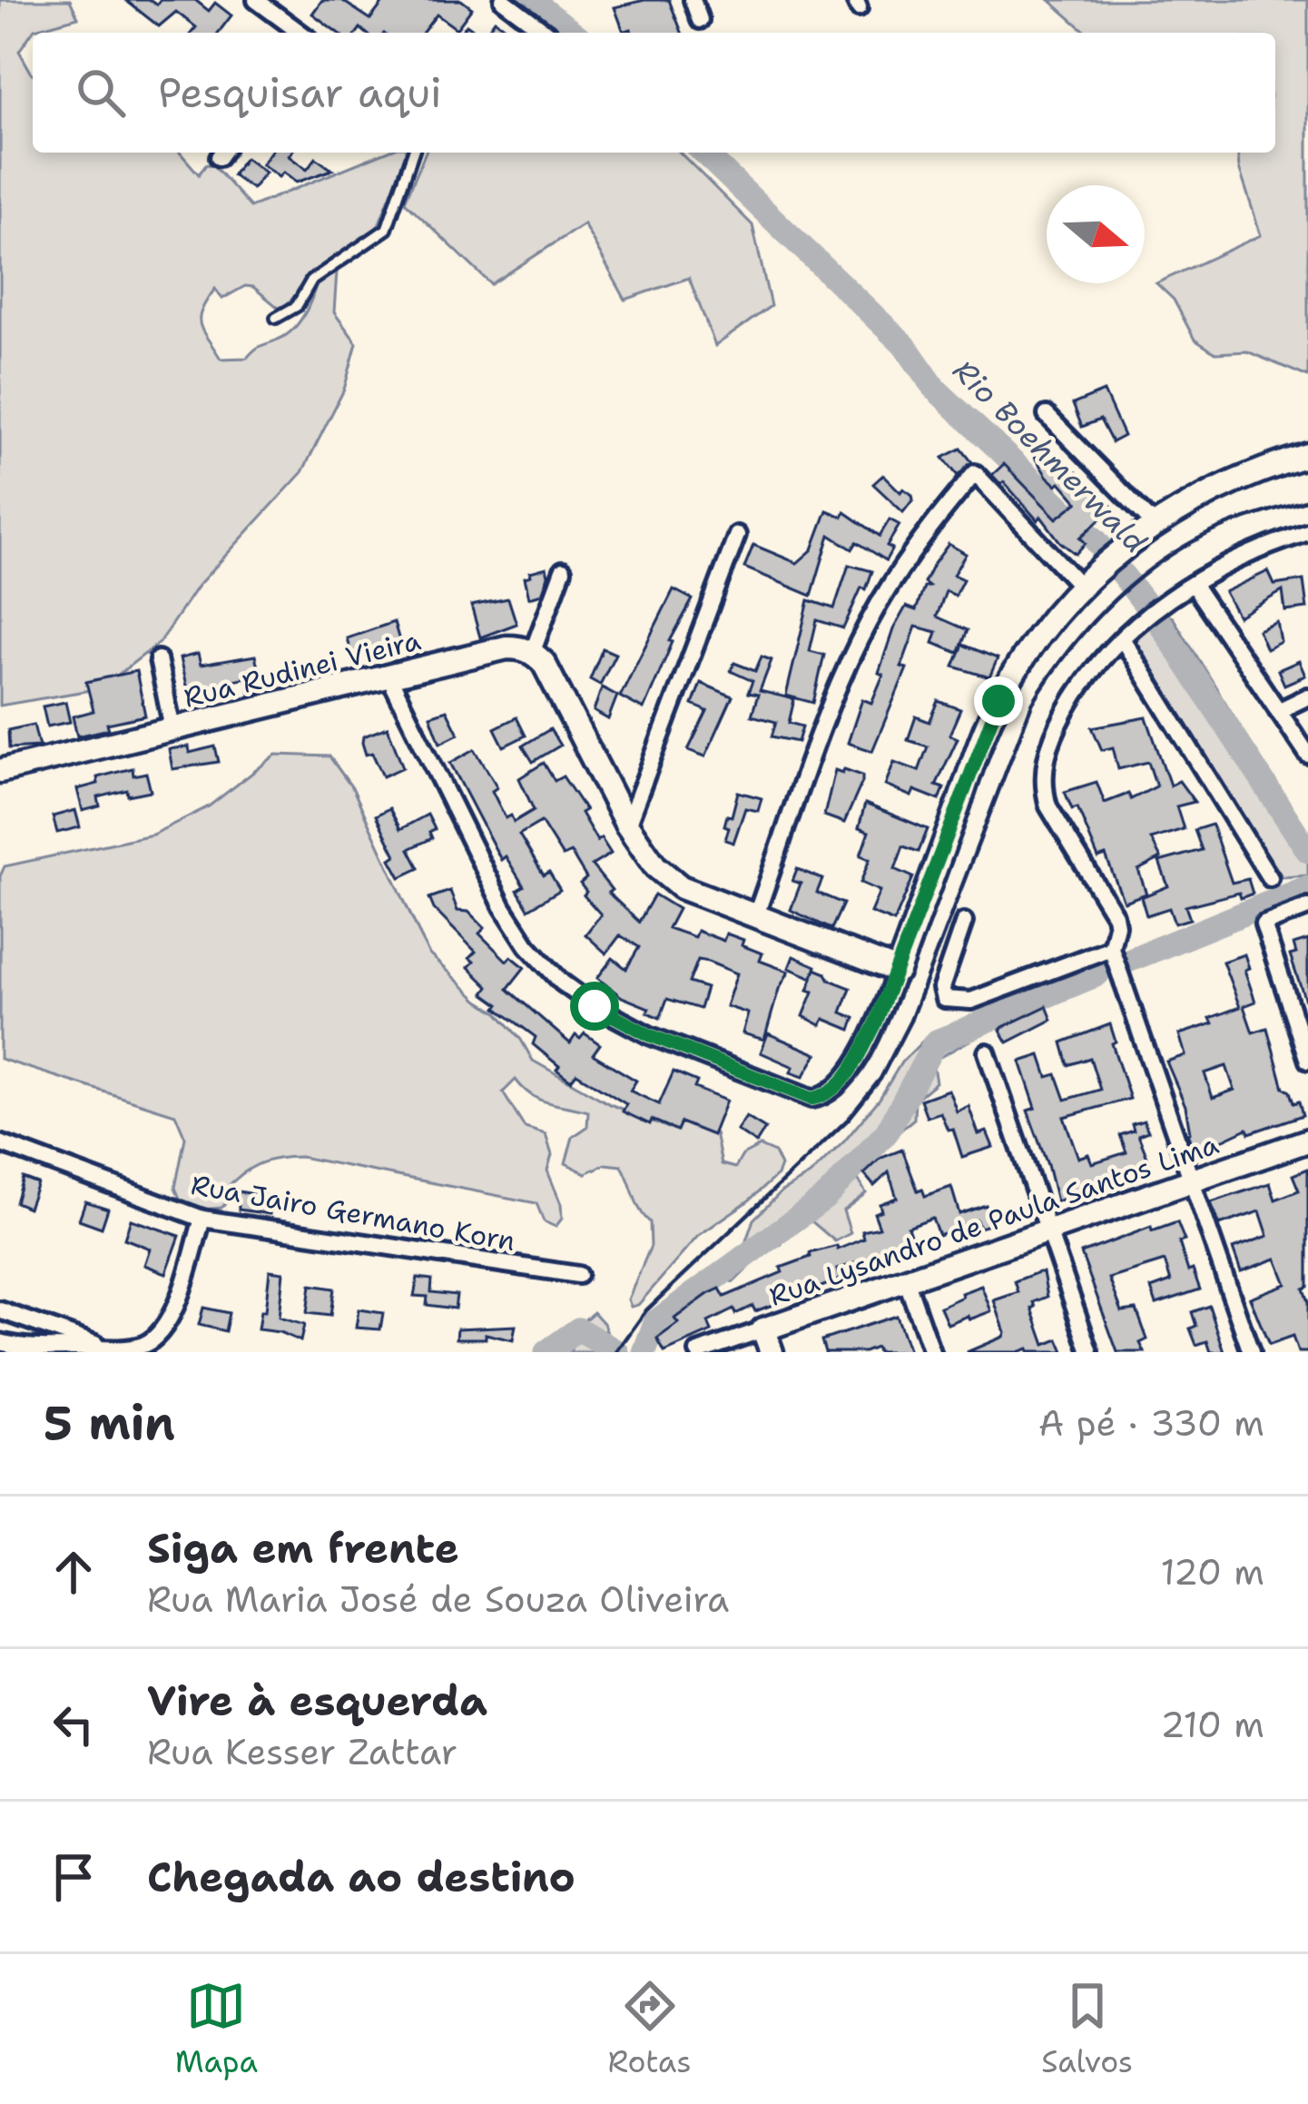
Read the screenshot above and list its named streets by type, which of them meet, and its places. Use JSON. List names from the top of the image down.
{
  "streets": {
    "street": ["Rua Rudinei Vieira", "Rua Jairo Germano Korn", "Rua Lysandro de Paula Santos Lima"]
  },
  "water": ["Rio Boehmerwald"],
  "north": "right",
  "page": {
    "search": "Pesquisar aqui",
    "heading": ["5 min", "A pé · 330 m"],
    "list": [
      ["Siga em frente", "Rua Maria José de Souza Oliveira", "120 m"],
      ["Vire à esquerda", "Rua Kesser Zattar", "210 m"],
      "Chegada ao destino"
    ],
    "nav": ["Mapa", "Rotas", "Salvos"]
  }
}
